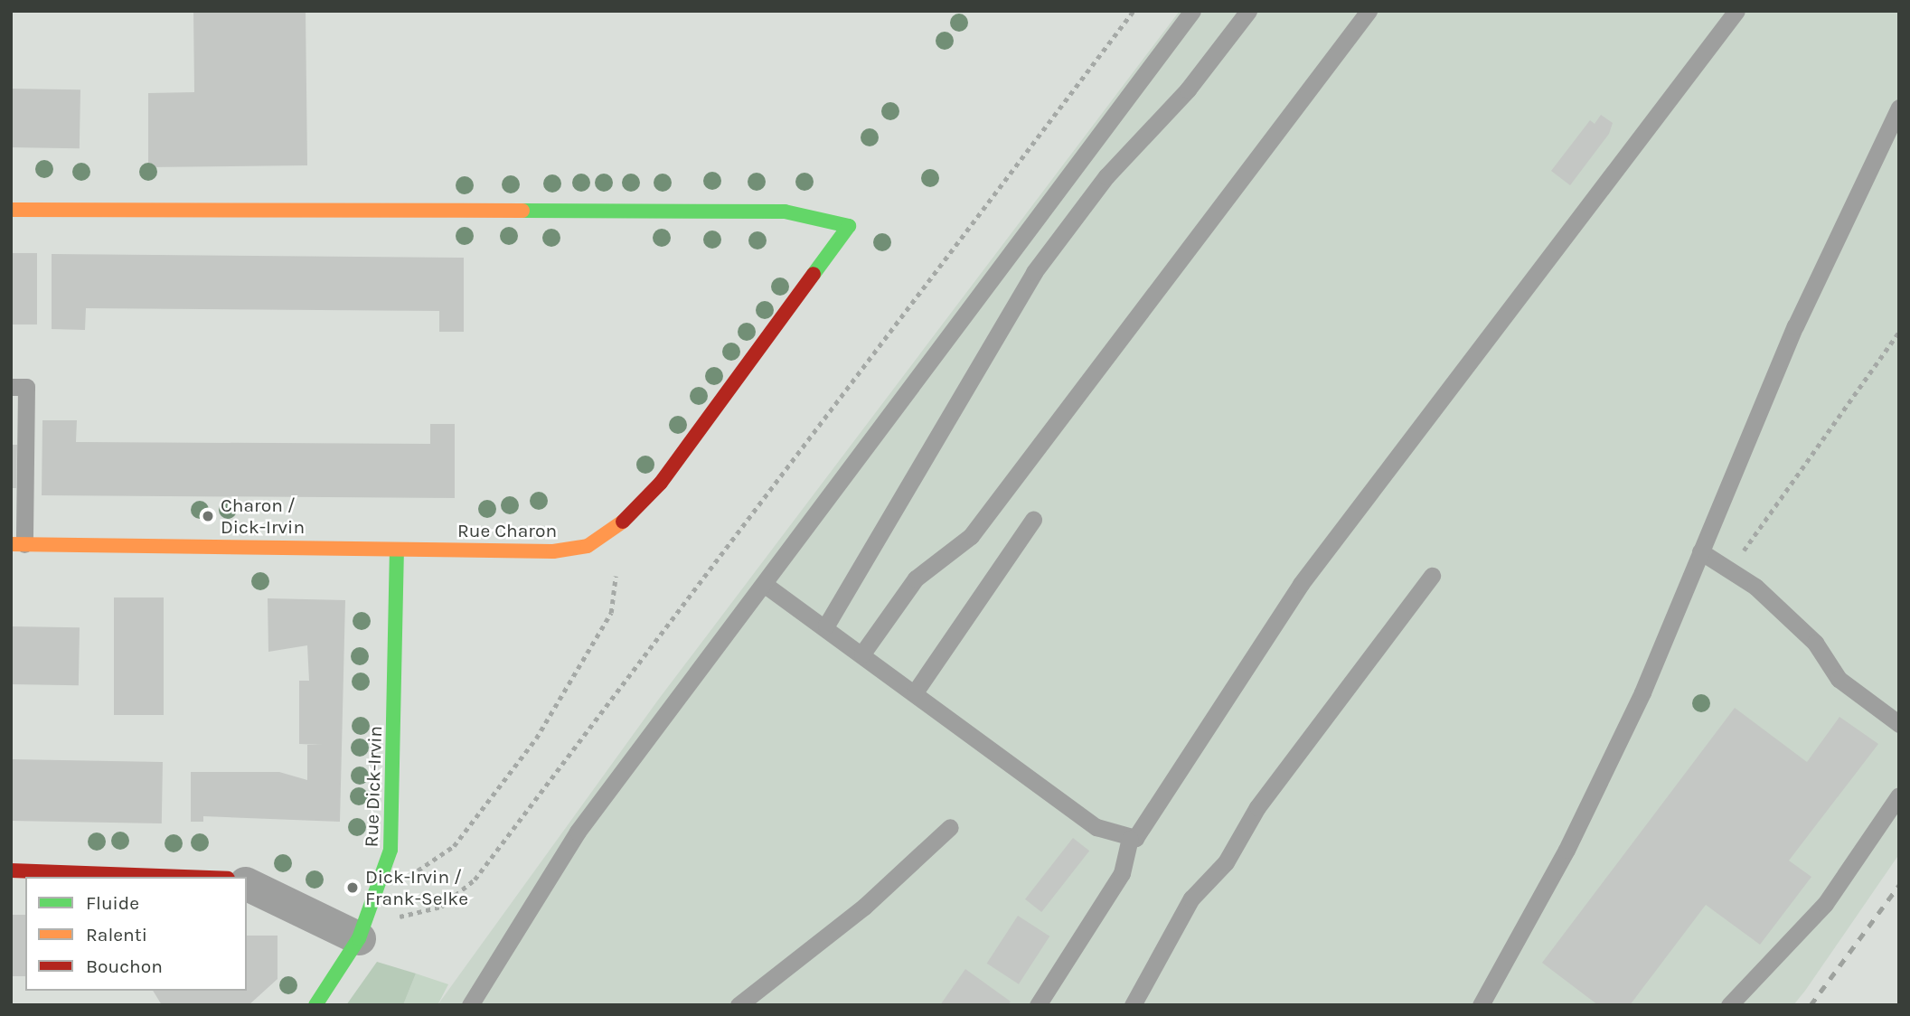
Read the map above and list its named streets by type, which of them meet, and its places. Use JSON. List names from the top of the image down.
{
  "streets": {
    "street": ["Rue Charon", "Rue Dick-Irvin"]
  },
  "crossings": [
    ["Rue Charon", "Rue Dick-Irvin"]
  ],
  "places": ["Charon / Dick-Irvin", "Dick-Irvin / Frank-Selke"],
  "legend": ["Fluide", "Ralenti", "Bouchon"]
}
